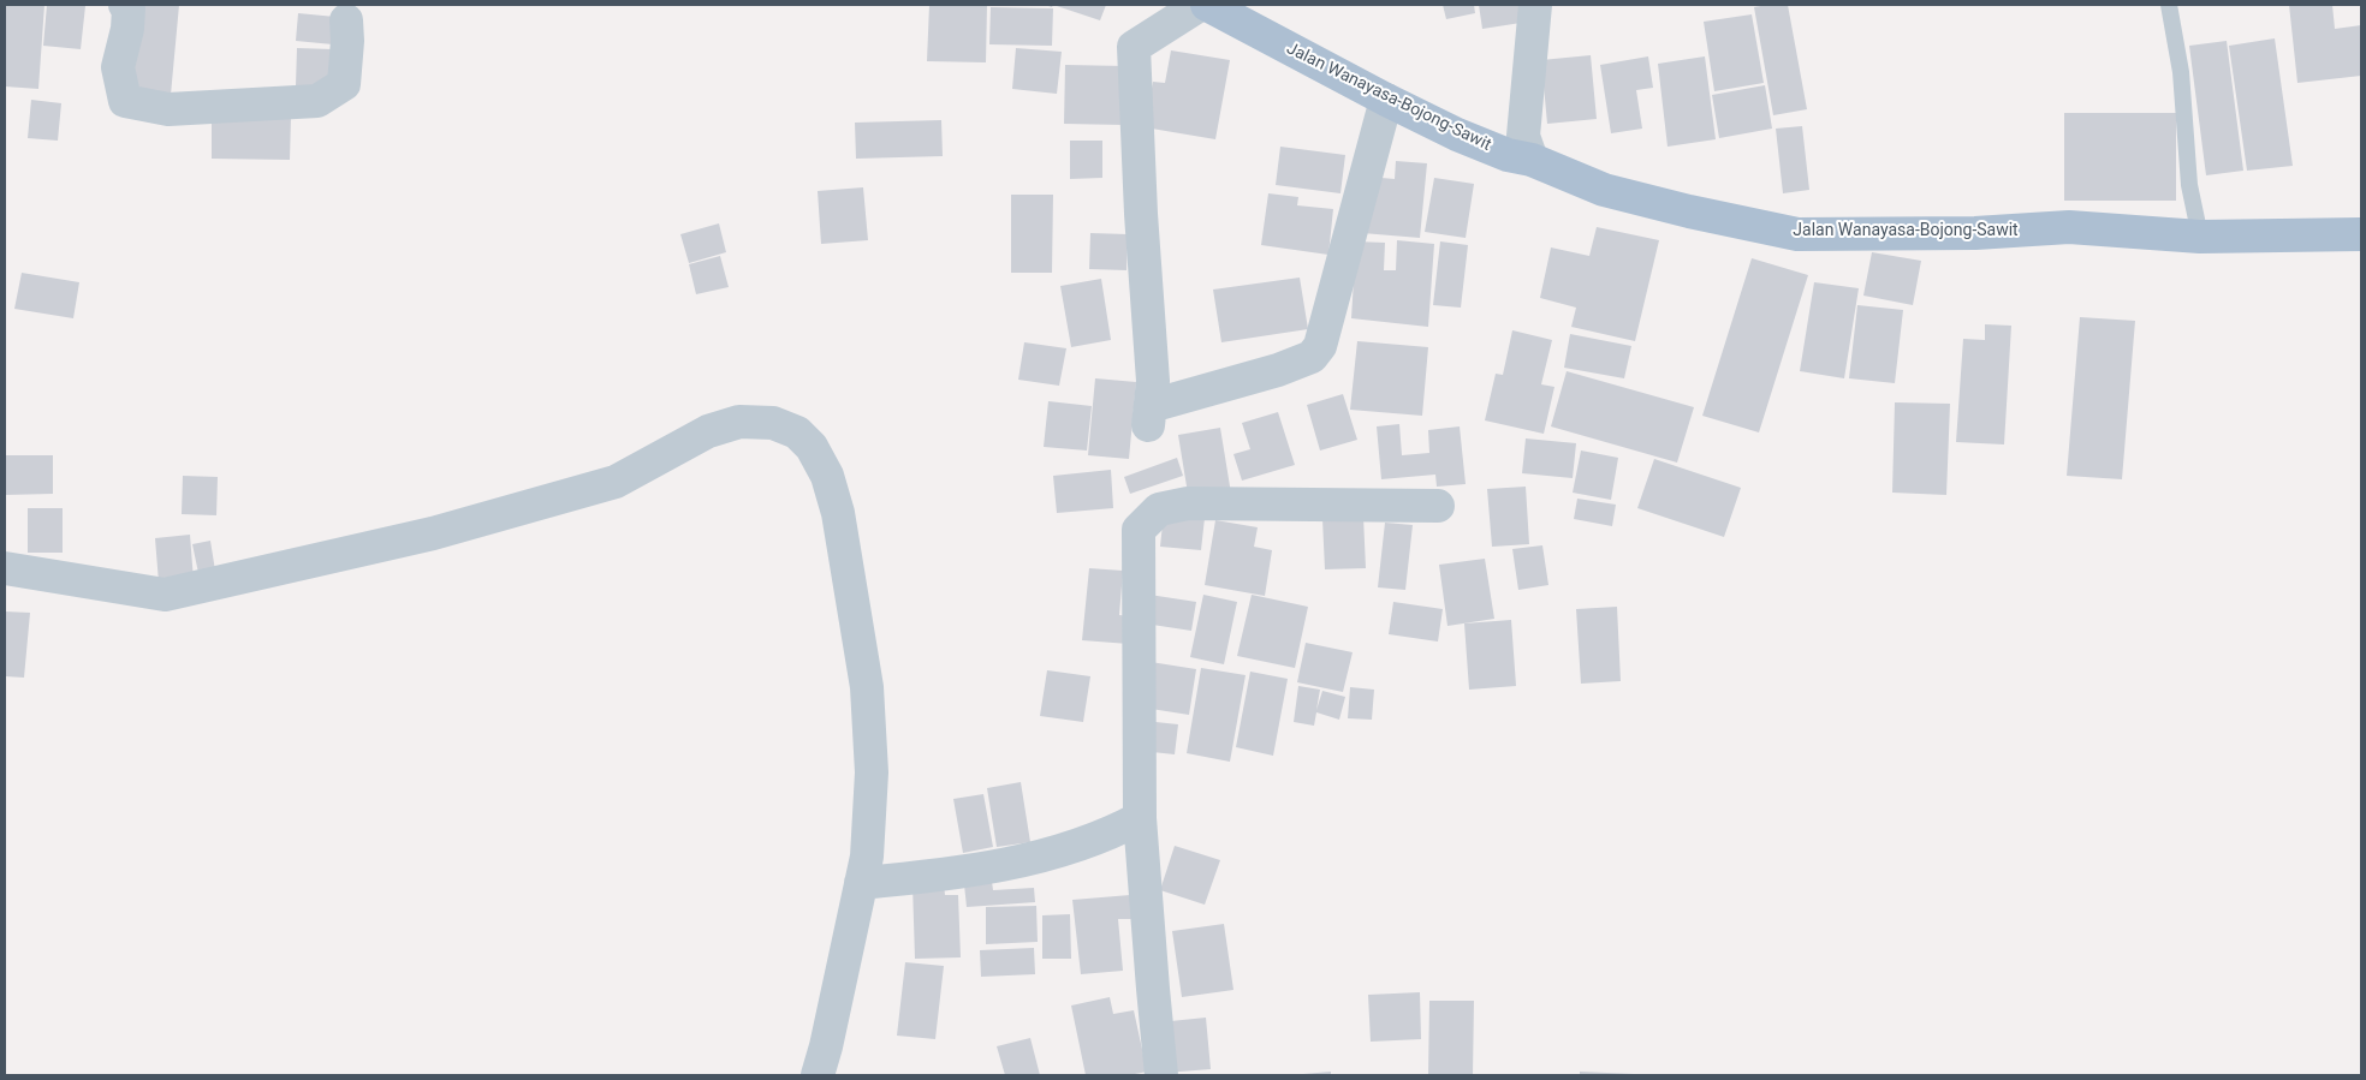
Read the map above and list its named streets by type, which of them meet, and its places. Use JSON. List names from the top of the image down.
{
  "streets": {
    "main road": ["Jalan Wanayasa-Bojong-Sawit"]
  }
}
